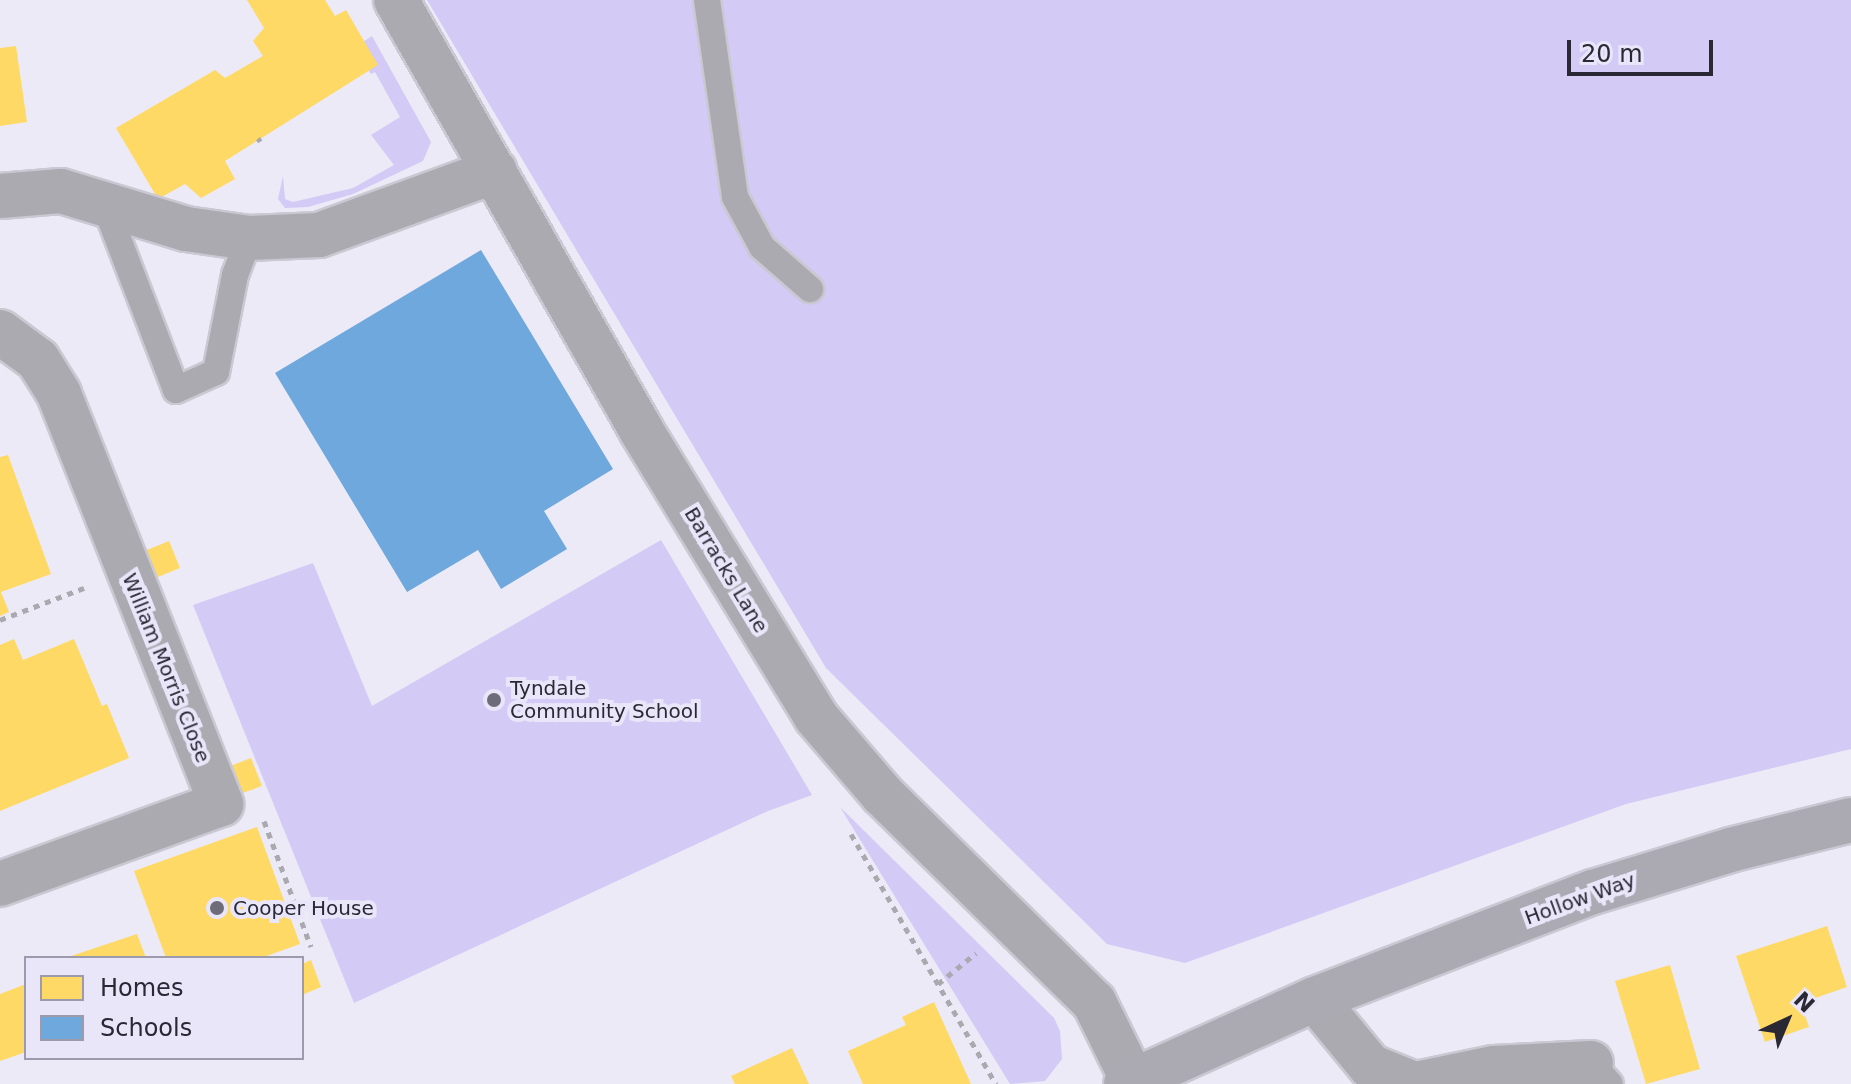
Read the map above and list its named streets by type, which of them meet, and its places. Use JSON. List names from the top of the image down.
{
  "streets": {
    "main road": ["Hollow Way"],
    "street": ["Barracks Lane", "William Morris Close"]
  },
  "crossings": [
    ["Barracks Lane", "Hollow Way"]
  ],
  "places": ["Tyndale Community School", "Cooper House"],
  "legend": ["Homes", "Schools"],
  "scale_bar": "20 m",
  "north": "top right"
}
